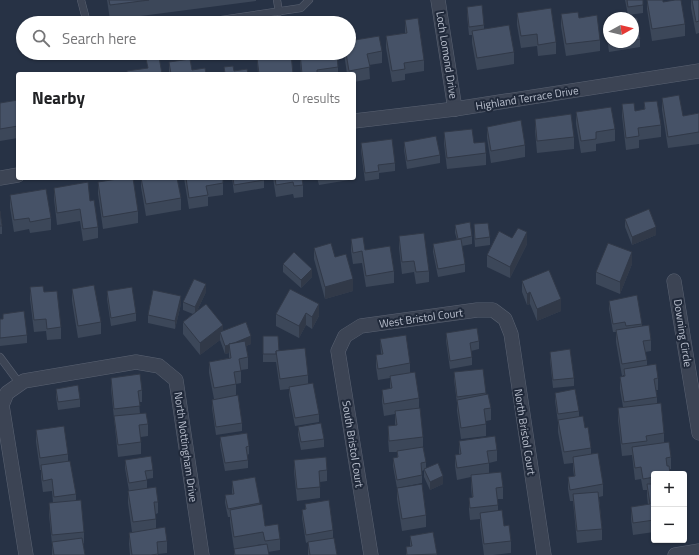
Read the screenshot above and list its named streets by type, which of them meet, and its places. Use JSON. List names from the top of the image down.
{
  "streets": {
    "street": [
      "Loch Lomond Drive",
      "Highland Terrace Drive",
      "West Bristol Court",
      "Downing Circle",
      "North Bristol Court",
      "South Bristol Court",
      "North Nottingham Drive"
    ]
  },
  "crossings": [
    ["Loch Lomond Drive", "Highland Terrace Drive"],
    ["West Bristol Court", "North Bristol Court"],
    ["West Bristol Court", "South Bristol Court"]
  ],
  "north": "right",
  "page": {
    "search": "Search here",
    "heading": ["Nearby", "0 results"],
    "map_buttons": ["+", "−"]
  }
}
